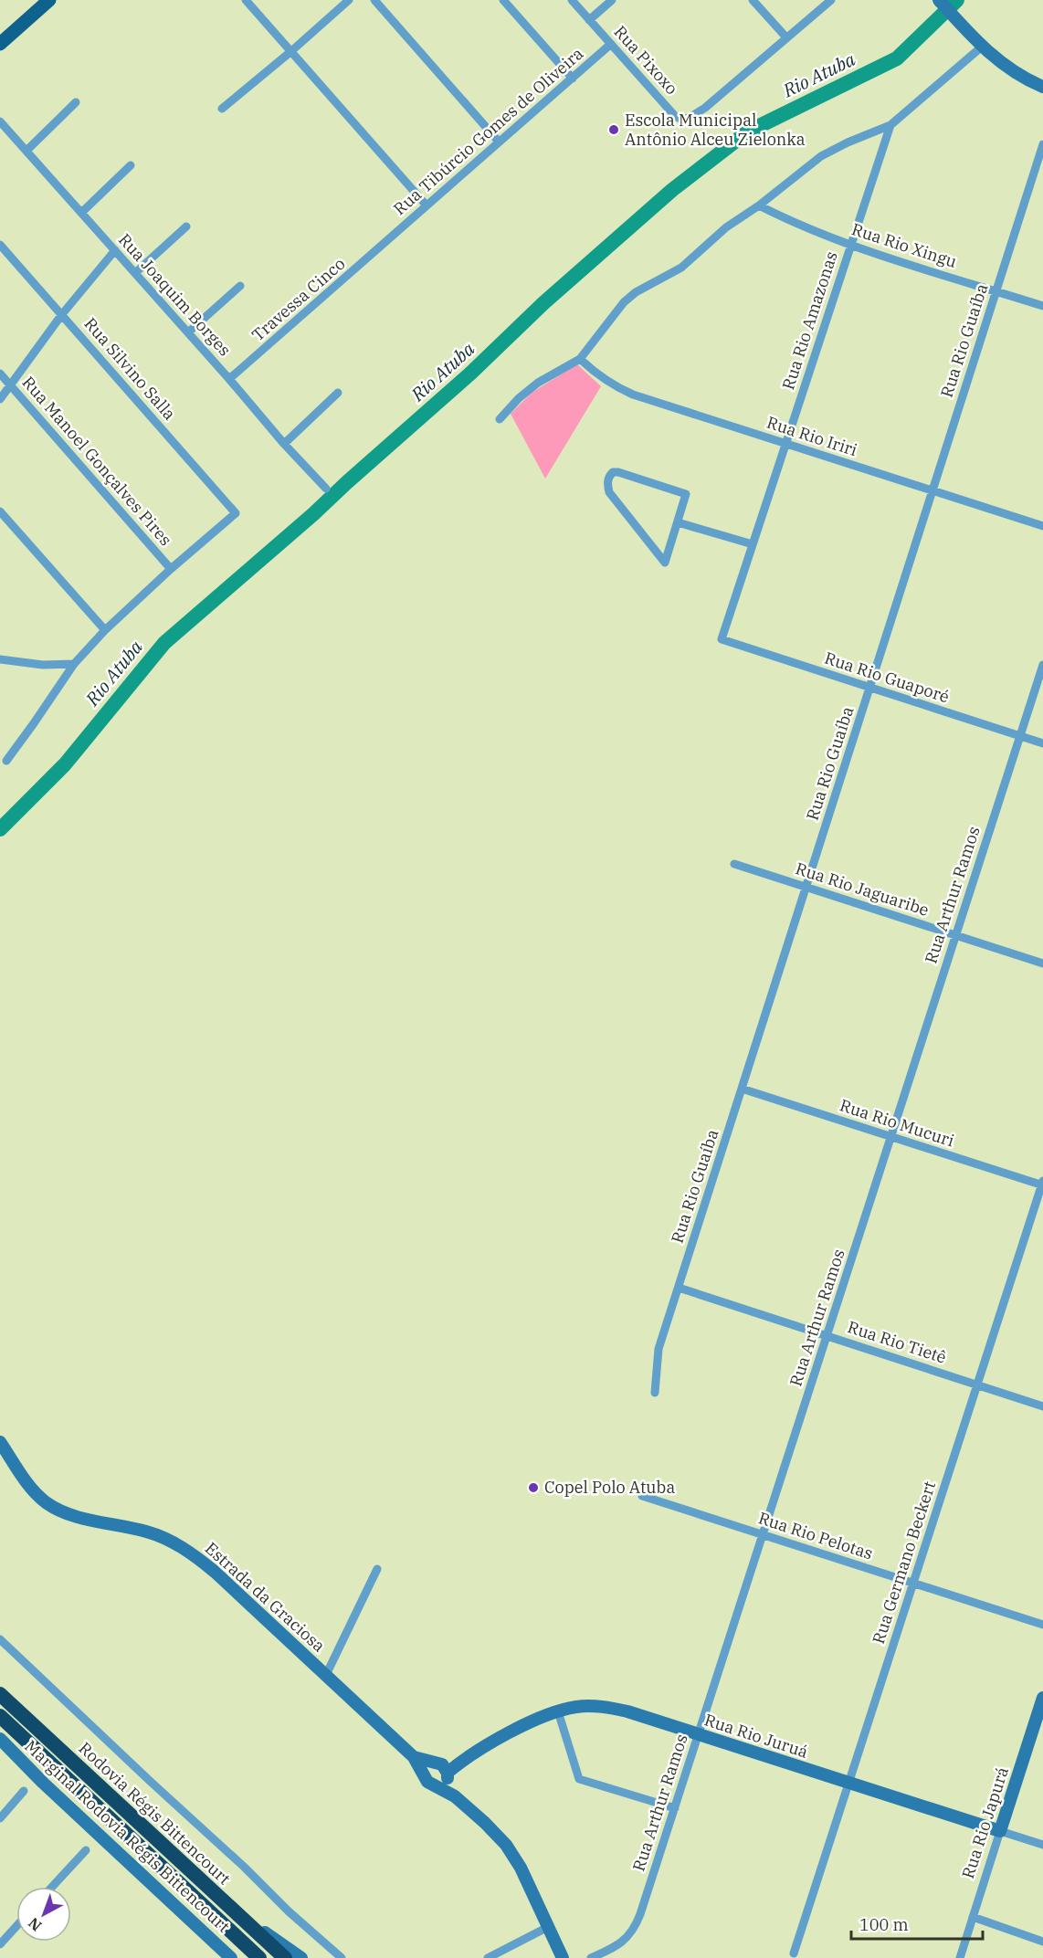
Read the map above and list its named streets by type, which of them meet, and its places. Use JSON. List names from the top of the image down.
{
  "streets": {
    "highway": ["Rodovia Régis Bittencourt"],
    "main road": [
      "Estrada da Graciosa",
      "Rua Rio Juruá",
      "Rua Rio Japurá",
      "Marginal Rodovia Régis Bittencourt"
    ],
    "street": [
      "Rua Pixoxo",
      "Rua Tibúrcio Gomes de Oliveira",
      "Rua Rio Xingu",
      "Rua Joaquim Borges",
      "Travessa Cinco",
      "Rua Rio Amazonas",
      "Rua Rio Guaíba",
      "Rua Silvino Salla",
      "Rua Rio Iriri",
      "Rua Manoel Gonçalves Pires",
      "Rua Rio Guaporé",
      "Rua Rio Jaguaribe",
      "Rua Arthur Ramos",
      "Rua Rio Mucuri",
      "Rua Rio Tietê",
      "Rua Rio Pelotas",
      "Rua Germano Beckert"
    ]
  },
  "crossings": [
    ["Rua Pixoxo", "Rua Tibúrcio Gomes de Oliveira"],
    ["Rua Tibúrcio Gomes de Oliveira", "Travessa Cinco"],
    ["Rua Rio Xingu", "Rua Rio Amazonas"],
    ["Rua Rio Xingu", "Rua Rio Guaíba"],
    ["Rua Joaquim Borges", "Travessa Cinco"],
    ["Rua Rio Amazonas", "Rua Rio Iriri"],
    ["Rua Rio Amazonas", "Rua Rio Guaporé"],
    ["Rua Rio Guaíba", "Rua Rio Iriri"],
    ["Rua Rio Guaíba", "Rua Rio Guaporé"],
    ["Rua Rio Guaíba", "Rua Rio Jaguaribe"],
    ["Rua Rio Guaíba", "Rua Rio Mucuri"],
    ["Rua Rio Guaíba", "Rua Rio Tietê"],
    ["Rua Silvino Salla", "Rua Manoel Gonçalves Pires"],
    ["Rua Rio Guaporé", "Rua Arthur Ramos"],
    ["Rua Rio Jaguaribe", "Rua Arthur Ramos"],
    ["Rua Arthur Ramos", "Rua Rio Mucuri"],
    ["Rua Arthur Ramos", "Rua Rio Tietê"],
    ["Rua Arthur Ramos", "Rua Rio Pelotas"],
    ["Rua Arthur Ramos", "Rua Rio Juruá"],
    ["Rua Rio Mucuri", "Rua Germano Beckert"],
    ["Rua Rio Tietê", "Rua Germano Beckert"],
    ["Rua Rio Pelotas", "Rua Germano Beckert"],
    ["Rua Germano Beckert", "Rua Rio Juruá"],
    ["Estrada da Graciosa", "Rua Rio Juruá"],
    ["Rua Rio Juruá", "Rua Rio Japurá"],
    ["Rodovia Régis Bittencourt", "Marginal Rodovia Régis Bittencourt"]
  ],
  "water": ["Rio Atuba"],
  "places": ["Escola Municipal Antônio Alceu Zielonka", "Copel Polo Atuba"],
  "scale_bar": "100 m",
  "north": "bottom left"
}
